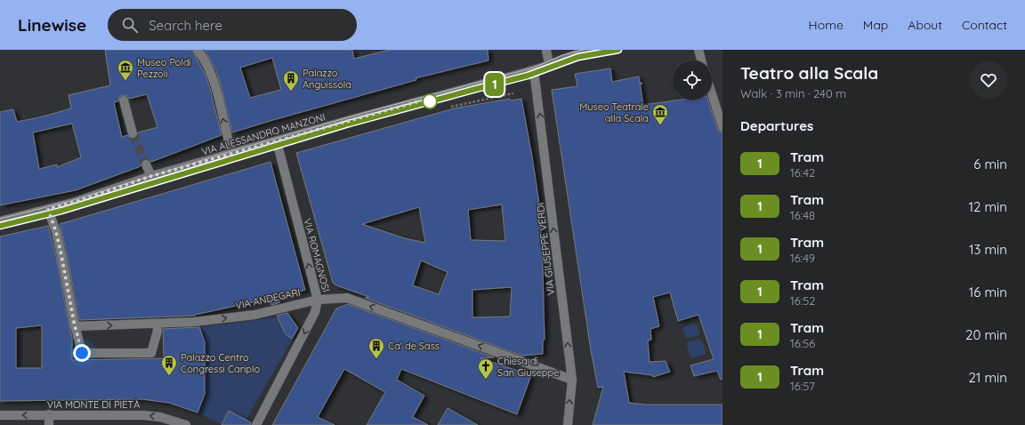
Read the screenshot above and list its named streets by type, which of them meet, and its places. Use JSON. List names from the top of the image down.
{
  "streets": {
    "street": [
      "VIA ALESSANDRO MANZONI",
      "VIA GIUSEPPE VERDI",
      "VIA ROMAGNOSI",
      "VIA ANDEGARI",
      "VIA MONTE DI PIETÀ"
    ]
  },
  "crossings": [
    ["VIA ALESSANDRO MANZONI", "VIA GIUSEPPE VERDI"],
    ["VIA ALESSANDRO MANZONI", "VIA ROMAGNOSI"],
    ["VIA GIUSEPPE VERDI", "VIA ANDEGARI"],
    ["VIA ROMAGNOSI", "VIA ANDEGARI"]
  ],
  "one_way": ["VIA GIUSEPPE VERDI", "VIA MONTE DI PIETÀ"],
  "places": {
    "museum": ["Museo Poldi Pezzoli", "Museo Teatrale alla Scala"],
    "building": ["Palazzo Anguissola", "Ca' de Sass", "Palazzo Centro Congressi Cariplo"],
    "church": ["Chiesa di San Giuseppe"]
  },
  "lines": ["tram line 1"],
  "page": {
    "header": "Linewise",
    "search": "Search here",
    "nav": [
      "Home",
      "Map",
      "About",
      "Contact"
    ],
    "on_map": "1",
    "heading": [
      ["Teatro alla Scala", "Walk · 3 min · 240 m"],
      "Departures"
    ],
    "list": [
      {
        "mark": "1",
        "name": "Tram",
        "note": "16:42",
        "value": "6 min"
      },
      {
        "mark": "1",
        "name": "Tram",
        "note": "16:48",
        "value": "12 min"
      },
      {
        "mark": "1",
        "name": "Tram",
        "note": "16:49",
        "value": "13 min"
      },
      {
        "mark": "1",
        "name": "Tram",
        "note": "16:52",
        "value": "16 min"
      },
      {
        "mark": "1",
        "name": "Tram",
        "note": "16:56",
        "value": "20 min"
      },
      {
        "mark": "1",
        "name": "Tram",
        "note": "16:57",
        "value": "21 min"
      }
    ]
  }
}
